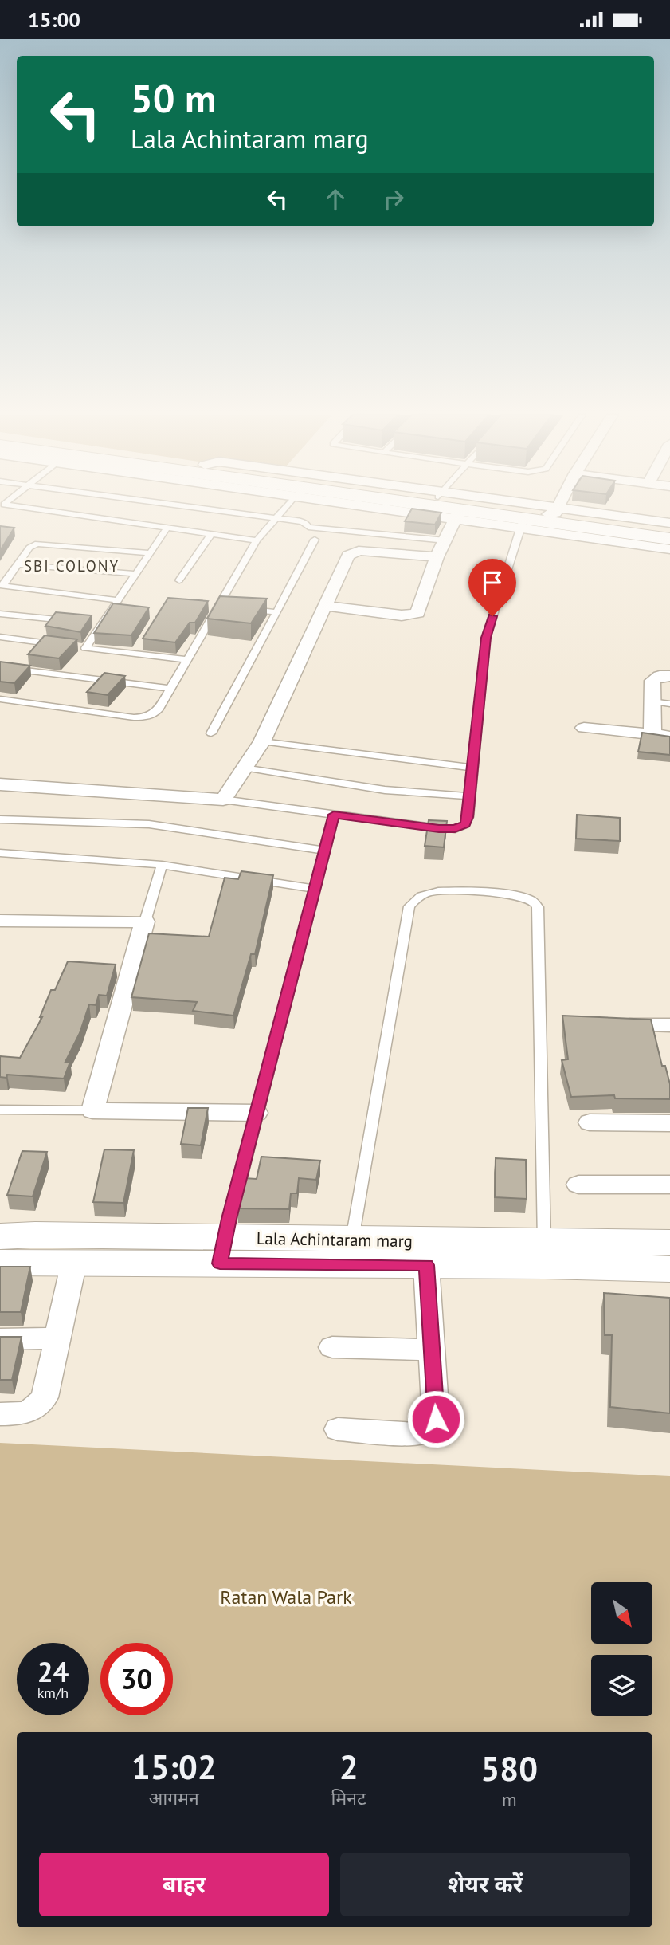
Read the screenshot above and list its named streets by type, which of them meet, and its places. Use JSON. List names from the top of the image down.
{
  "streets": {
    "main road": ["Lala Achintaram marg"]
  },
  "districts": ["SBI COLONY"],
  "parks": ["Ratan Wala Park"],
  "north": "bottom right",
  "page": {
    "status": "15:00",
    "turn": ["50 m", "Lala Achintaram marg"],
    "speed": "24 km/h",
    "limit": "30",
    "eta": [
      "15:02",
      "आगमन",
      "2",
      "मिनट",
      "580",
      "m"
    ],
    "buttons": ["बाहर", "शेयर करें"]
  }
}
